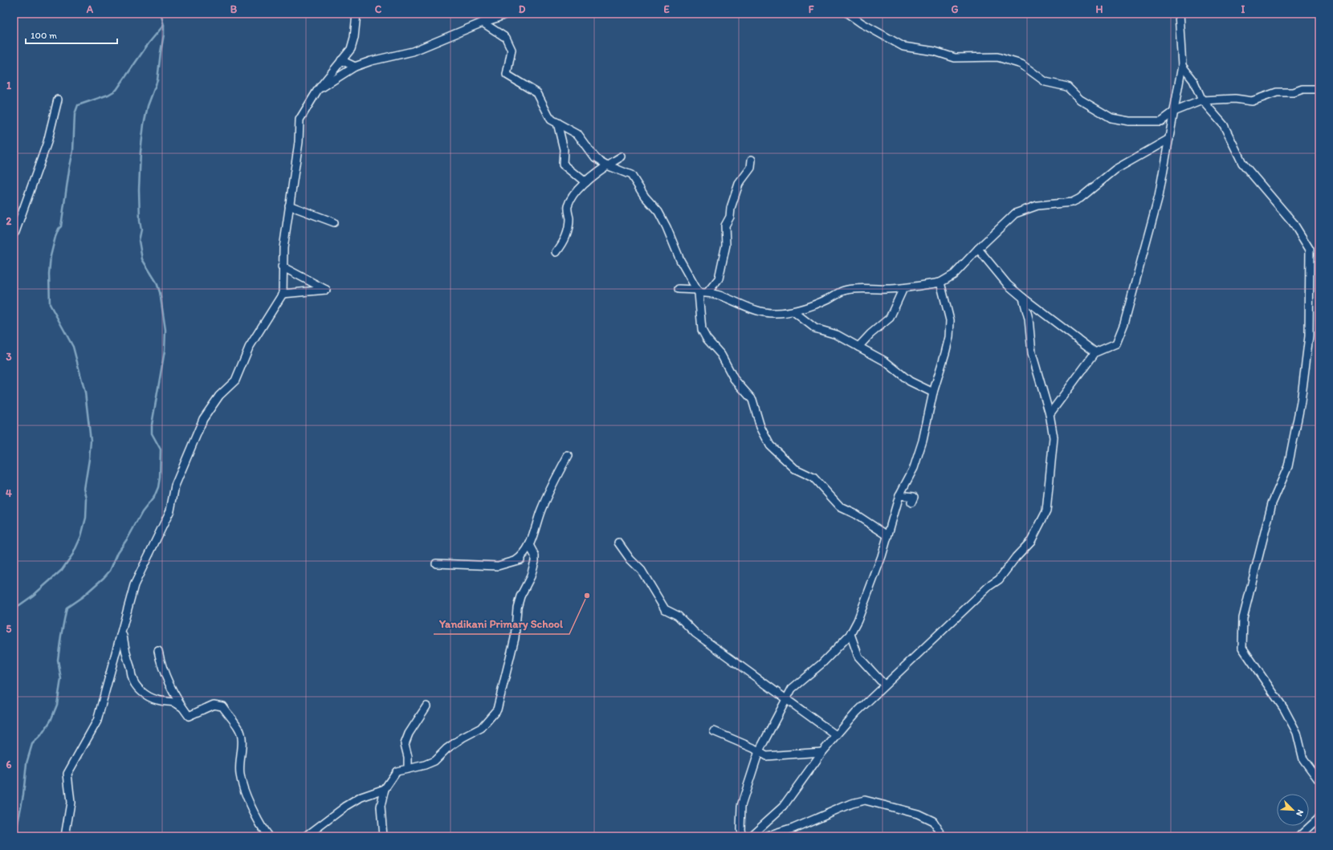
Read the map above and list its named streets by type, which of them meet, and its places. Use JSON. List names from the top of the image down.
{
  "places": ["Yandikani Primary School"],
  "scale_bar": "100 m",
  "north": "bottom right",
  "grid": {
    "columns": [
      "A",
      "B",
      "C",
      "D",
      "E",
      "F",
      "G",
      "H",
      "I"
    ],
    "rows": [
      "1",
      "2",
      "3",
      "4",
      "5",
      "6"
    ]
  }
}
